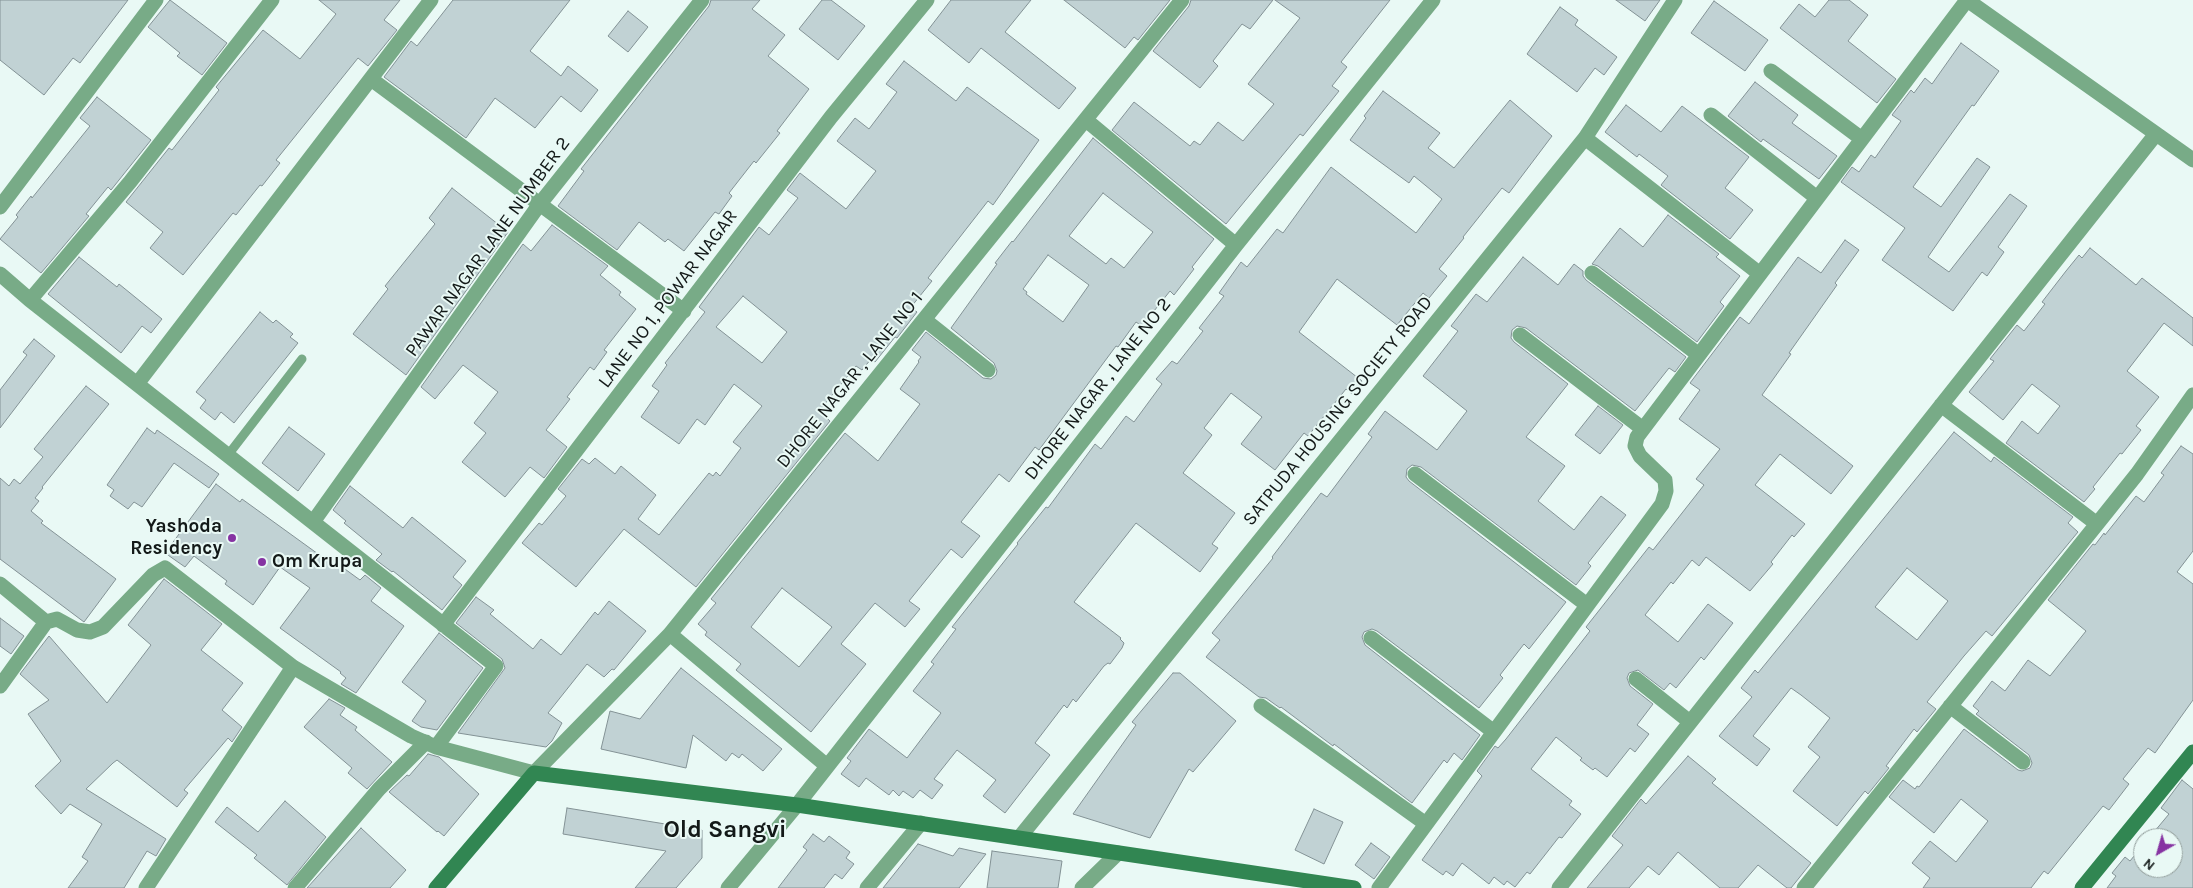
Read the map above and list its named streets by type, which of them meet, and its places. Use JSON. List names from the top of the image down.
{
  "streets": {
    "street": [
      "PAWAR NAGAR LANE NUMBER 2",
      "LANE NO 1, POWAR NAGAR",
      "DHORE NAGAR , LANE NO 1",
      "DHORE NAGAR , LANE NO 2",
      "SATPUDA HOUSING SOCIETY ROAD"
    ]
  },
  "districts": ["Old Sangvi"],
  "places": ["Yashoda Residency", "Om Krupa"],
  "north": "bottom left"
}
